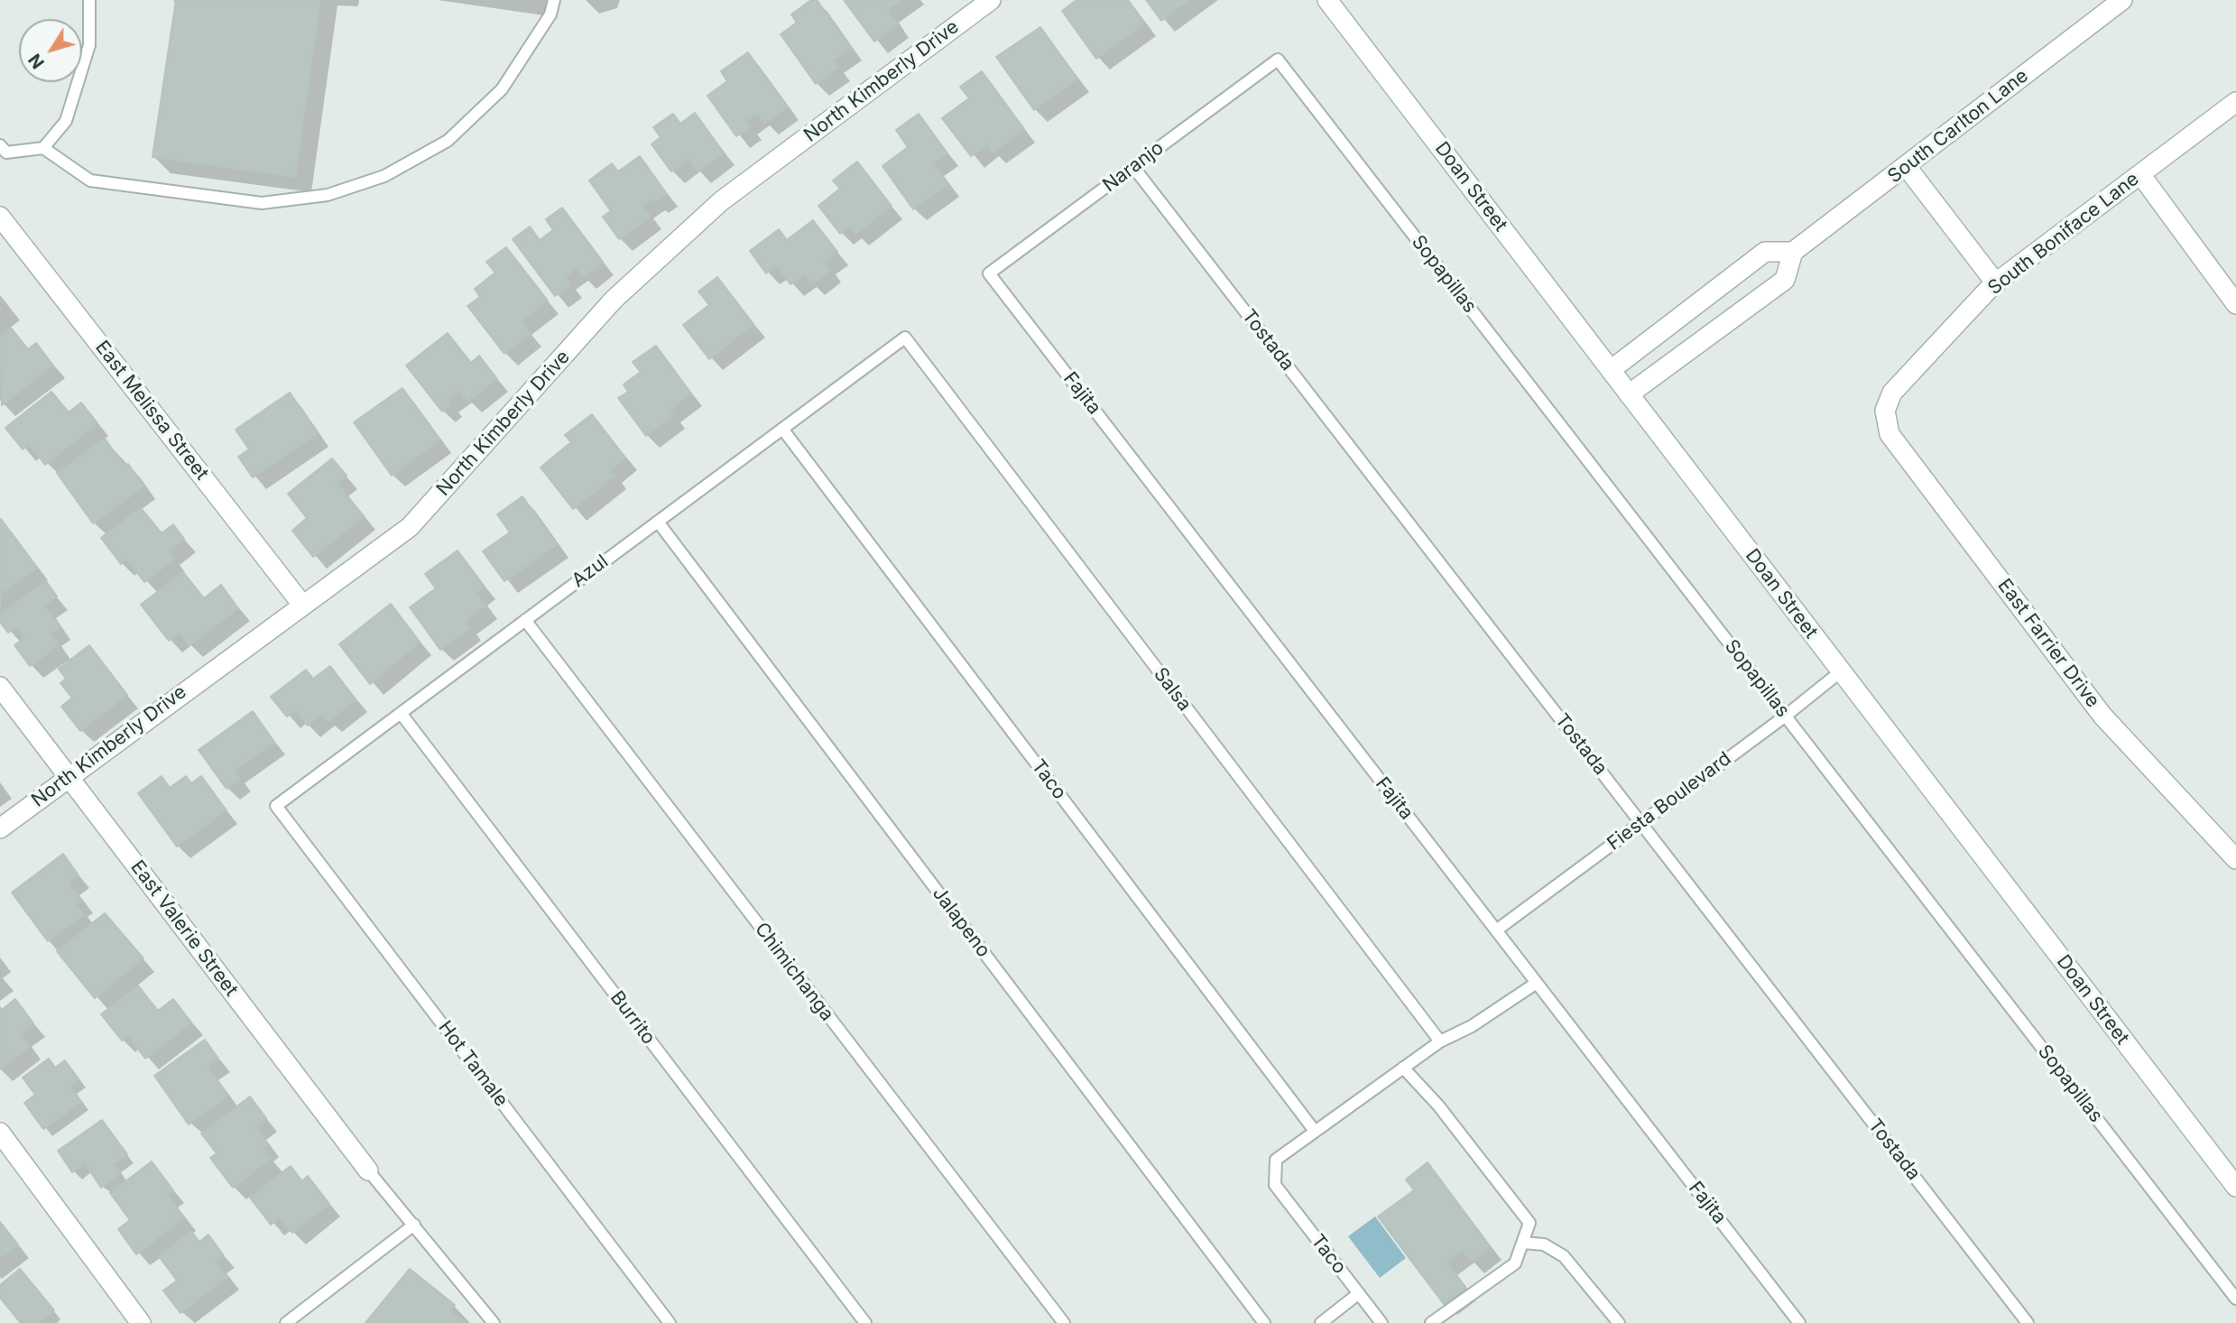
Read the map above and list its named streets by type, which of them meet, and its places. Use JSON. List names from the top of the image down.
{
  "streets": {
    "street": [
      "North Kimberly Drive",
      "South Carlton Lane",
      "Doan Street",
      "South Boniface Lane",
      "East Melissa Street",
      "East Farrier Drive",
      "East Valerie Street"
    ],
    "lane": [
      "Naranjo",
      "Sopapillas",
      "Tostada",
      "Fajita",
      "Azul",
      "Salsa",
      "Taco",
      "Fiesta Boulevard",
      "Jalapeno",
      "Chimichanga",
      "Burrito",
      "Hot Tamale"
    ]
  },
  "crossings": [
    ["North Kimberly Drive", "East Melissa Street"],
    ["North Kimberly Drive", "East Valerie Street"],
    ["Naranjo", "Sopapillas"],
    ["Naranjo", "Tostada"],
    ["Naranjo", "Fajita"],
    ["Doan Street", "Fiesta Boulevard"],
    ["South Boniface Lane", "East Farrier Drive"],
    ["Sopapillas", "Fiesta Boulevard"],
    ["Tostada", "Fiesta Boulevard"],
    ["Fajita", "Fiesta Boulevard"],
    ["Azul", "Salsa"],
    ["Azul", "Taco"],
    ["Azul", "Jalapeno"],
    ["Azul", "Chimichanga"],
    ["Azul", "Burrito"],
    ["Azul", "Hot Tamale"]
  ],
  "north": "bottom left"
}
